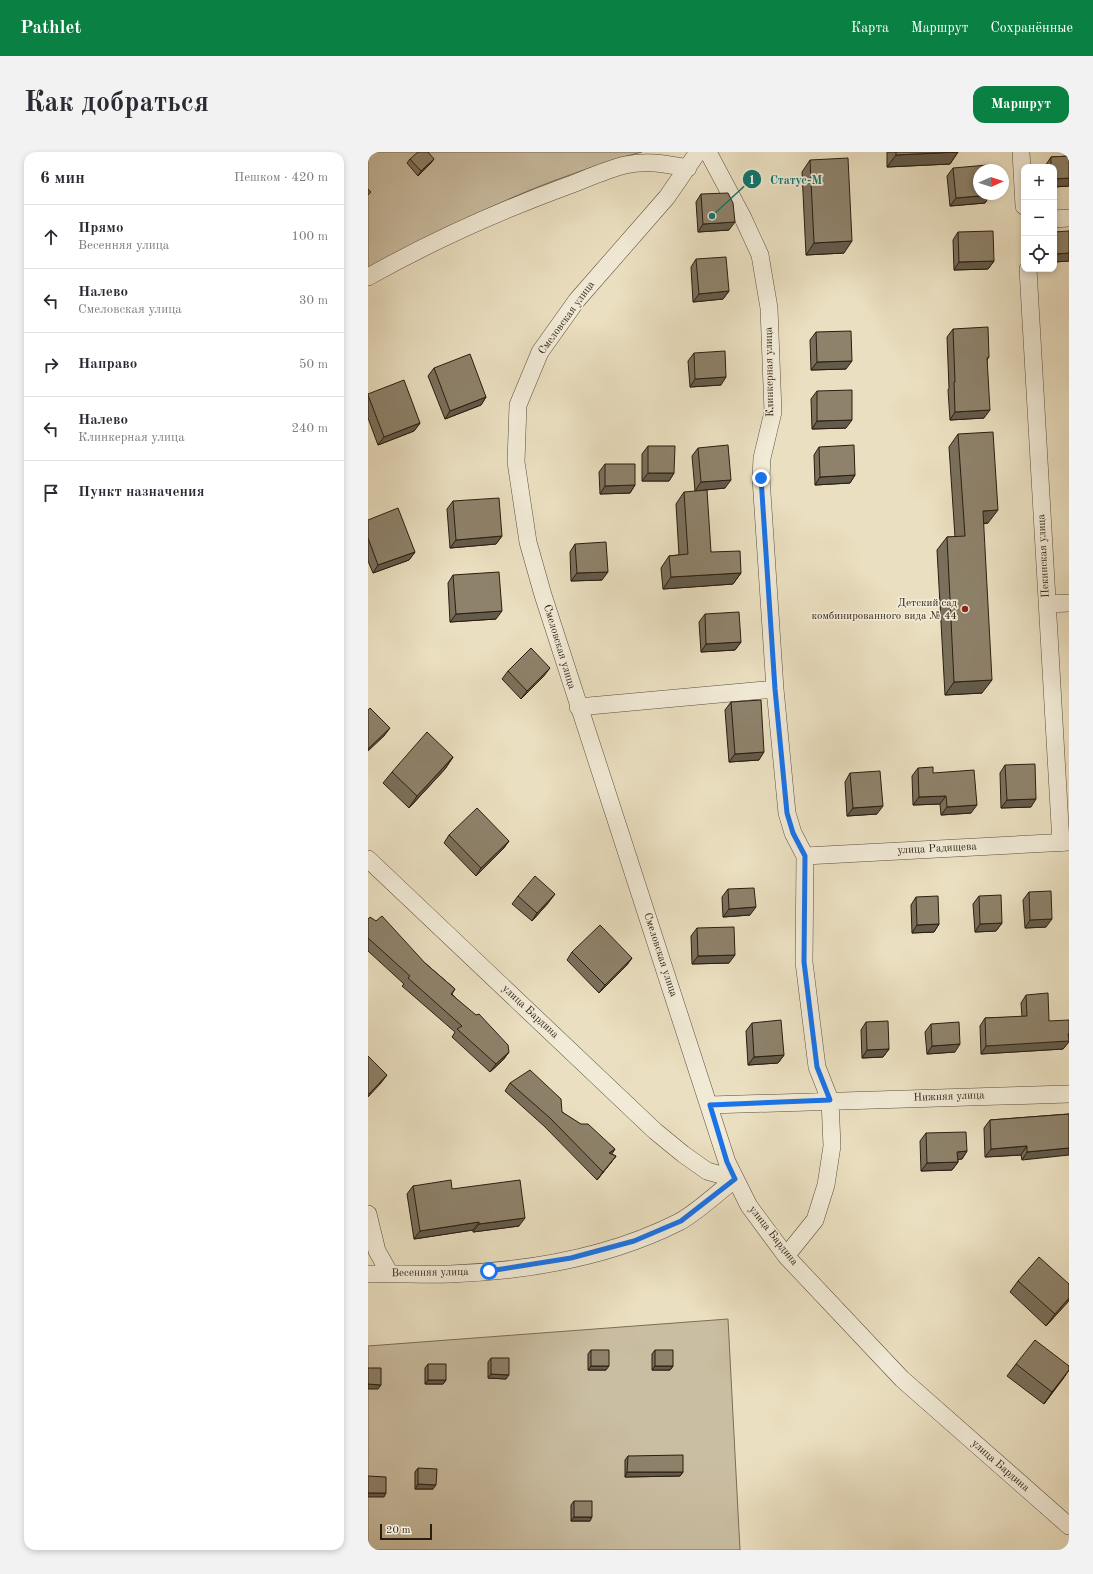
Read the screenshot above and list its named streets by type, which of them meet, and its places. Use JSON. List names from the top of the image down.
{
  "streets": {
    "street": [
      "Смеловская улица",
      "Клинкерная улица",
      "Пекинская улица",
      "улица Радищева",
      "улица Бардина",
      "Нижняя улица",
      "Весенняя улица"
    ]
  },
  "crossings": [
    ["Смеловская улица", "улица Бардина"],
    ["Смеловская улица", "Нижняя улица"],
    ["Смеловская улица", "Весенняя улица"],
    ["Клинкерная улица", "улица Радищева"],
    ["Клинкерная улица", "улица Бардина"],
    ["Клинкерная улица", "Нижняя улица"],
    ["Пекинская улица", "улица Радищева"],
    ["улица Бардина", "Весенняя улица"]
  ],
  "places": ["Статус-М", "Детский сад комбинированного вида № 44"],
  "scale_bar": "20 m",
  "north": "right",
  "page": {
    "header": "Pathlet",
    "nav": ["Карта", "Маршрут", "Сохранённые"],
    "buttons": "Маршрут",
    "title": "Как добраться",
    "heading": ["6 мин", "Пешком · 420 m"],
    "map_buttons": ["+", "−"],
    "list": [
      ["Прямо", "Весенняя улица", "100 m"],
      ["Налево", "Смеловская улица", "30 m"],
      ["Направо", "50 m"],
      ["Налево", "Клинкерная улица", "240 m"],
      "Пункт назначения"
    ],
    "scale": "20 m"
  }
}
